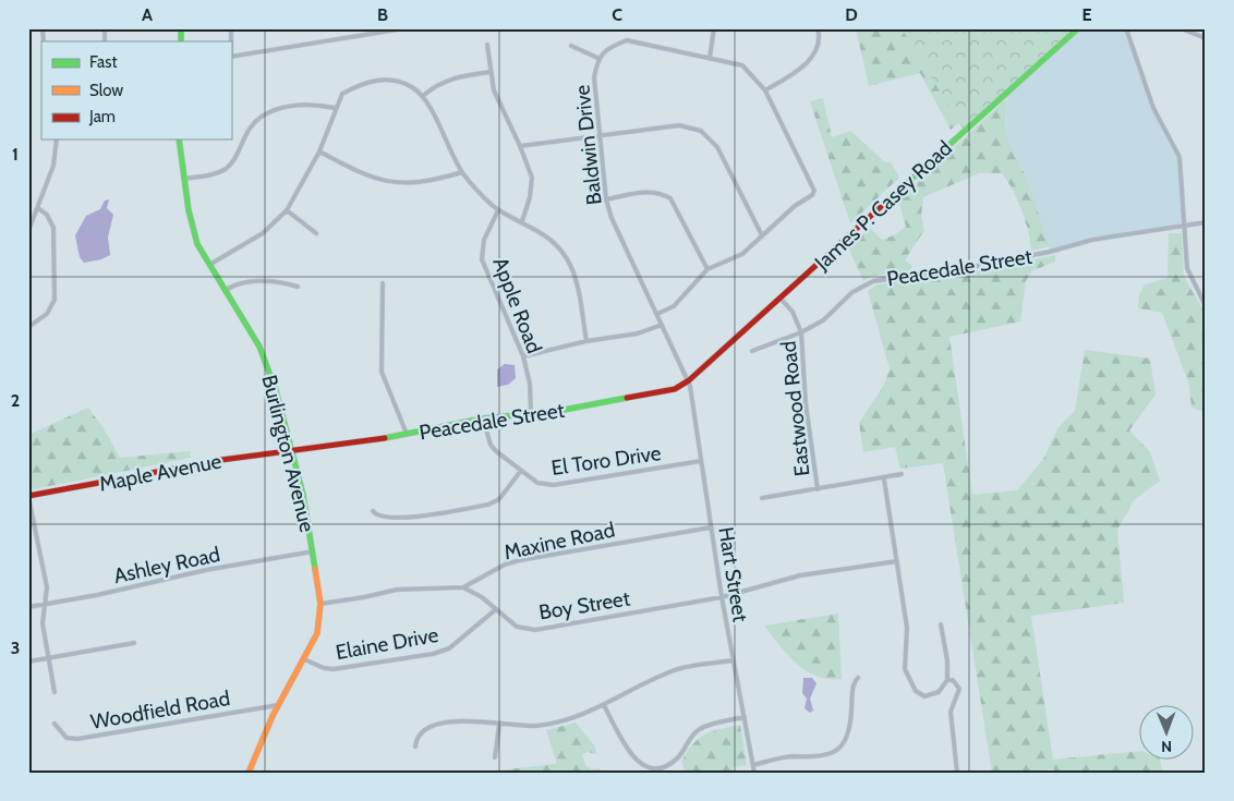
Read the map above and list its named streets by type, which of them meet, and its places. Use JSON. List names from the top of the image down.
{
  "streets": {
    "main road": [
      "James P. Casey Road",
      "Peacedale Street",
      "Burlington Avenue",
      "Maple Avenue"
    ],
    "street": [
      "Baldwin Drive",
      "Apple Road",
      "Eastwood Road",
      "El Toro Drive",
      "Maxine Road",
      "Ashley Road",
      "Hart Street",
      "Boy Street",
      "Elaine Drive",
      "Woodfield Road"
    ]
  },
  "crossings": [
    ["Baldwin Drive", "James P. Casey Road"],
    ["Baldwin Drive", "Peacedale Street"],
    ["Baldwin Drive", "Hart Street"],
    ["James P. Casey Road", "Peacedale Street"],
    ["James P. Casey Road", "Eastwood Road"],
    ["James P. Casey Road", "Hart Street"],
    ["Peacedale Street", "Apple Road"],
    ["Peacedale Street", "Eastwood Road"],
    ["Peacedale Street", "Burlington Avenue"],
    ["Peacedale Street", "El Toro Drive"],
    ["Peacedale Street", "Maple Avenue"],
    ["Peacedale Street", "Hart Street"],
    ["Burlington Avenue", "Maple Avenue"],
    ["Burlington Avenue", "Maxine Road"],
    ["Burlington Avenue", "Ashley Road"],
    ["Burlington Avenue", "Elaine Drive"],
    ["Burlington Avenue", "Woodfield Road"],
    ["El Toro Drive", "Hart Street"],
    ["Maxine Road", "Hart Street"],
    ["Maxine Road", "Boy Street"],
    ["Hart Street", "Boy Street"],
    ["Boy Street", "Elaine Drive"]
  ],
  "legend": ["Fast", "Slow", "Jam"],
  "north": "bottom",
  "grid": {
    "columns": [
      "A",
      "B",
      "C",
      "D",
      "E"
    ],
    "rows": ["1", "2", "3"]
  }
}
